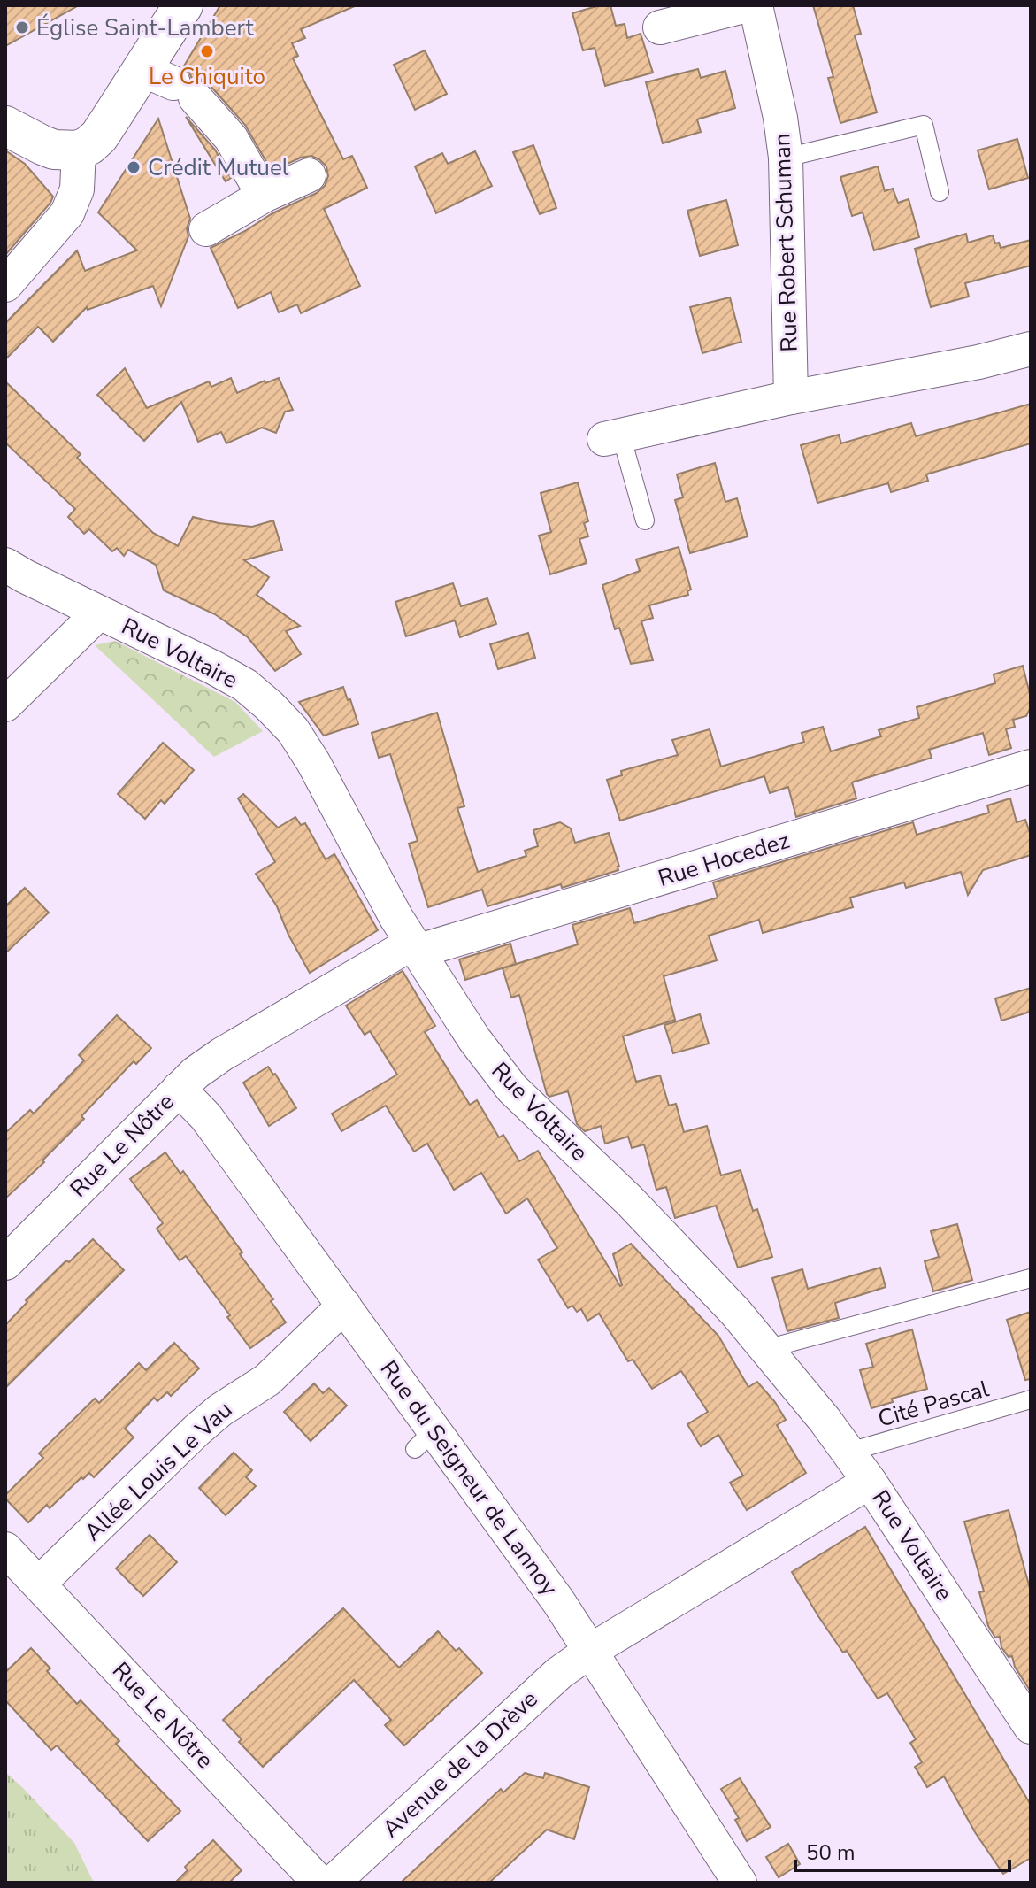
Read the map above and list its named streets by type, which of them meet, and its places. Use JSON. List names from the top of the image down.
{
  "streets": {
    "street": [
      "Rue Robert Schuman",
      "Rue Voltaire",
      "Rue Hocedez",
      "Rue Le Nôtre",
      "Allée Louis Le Vau",
      "Rue du Seigneur de Lannoy",
      "Avenue de la Drève"
    ],
    "lane": ["Cité Pascal"]
  },
  "crossings": [
    ["Rue Voltaire", "Rue Hocedez"],
    ["Rue Voltaire", "Cité Pascal"],
    ["Rue Voltaire", "Avenue de la Drève"],
    ["Rue Hocedez", "Rue Le Nôtre"],
    ["Rue Hocedez", "Rue du Seigneur de Lannoy"],
    ["Rue Le Nôtre", "Allée Louis Le Vau"],
    ["Rue Le Nôtre", "Rue du Seigneur de Lannoy"],
    ["Allée Louis Le Vau", "Rue du Seigneur de Lannoy"],
    ["Rue du Seigneur de Lannoy", "Avenue de la Drève"]
  ],
  "places": ["Église Saint-Lambert", "Le Chiquito", "Crédit Mutuel"],
  "scale_bar": "50 m"
}
